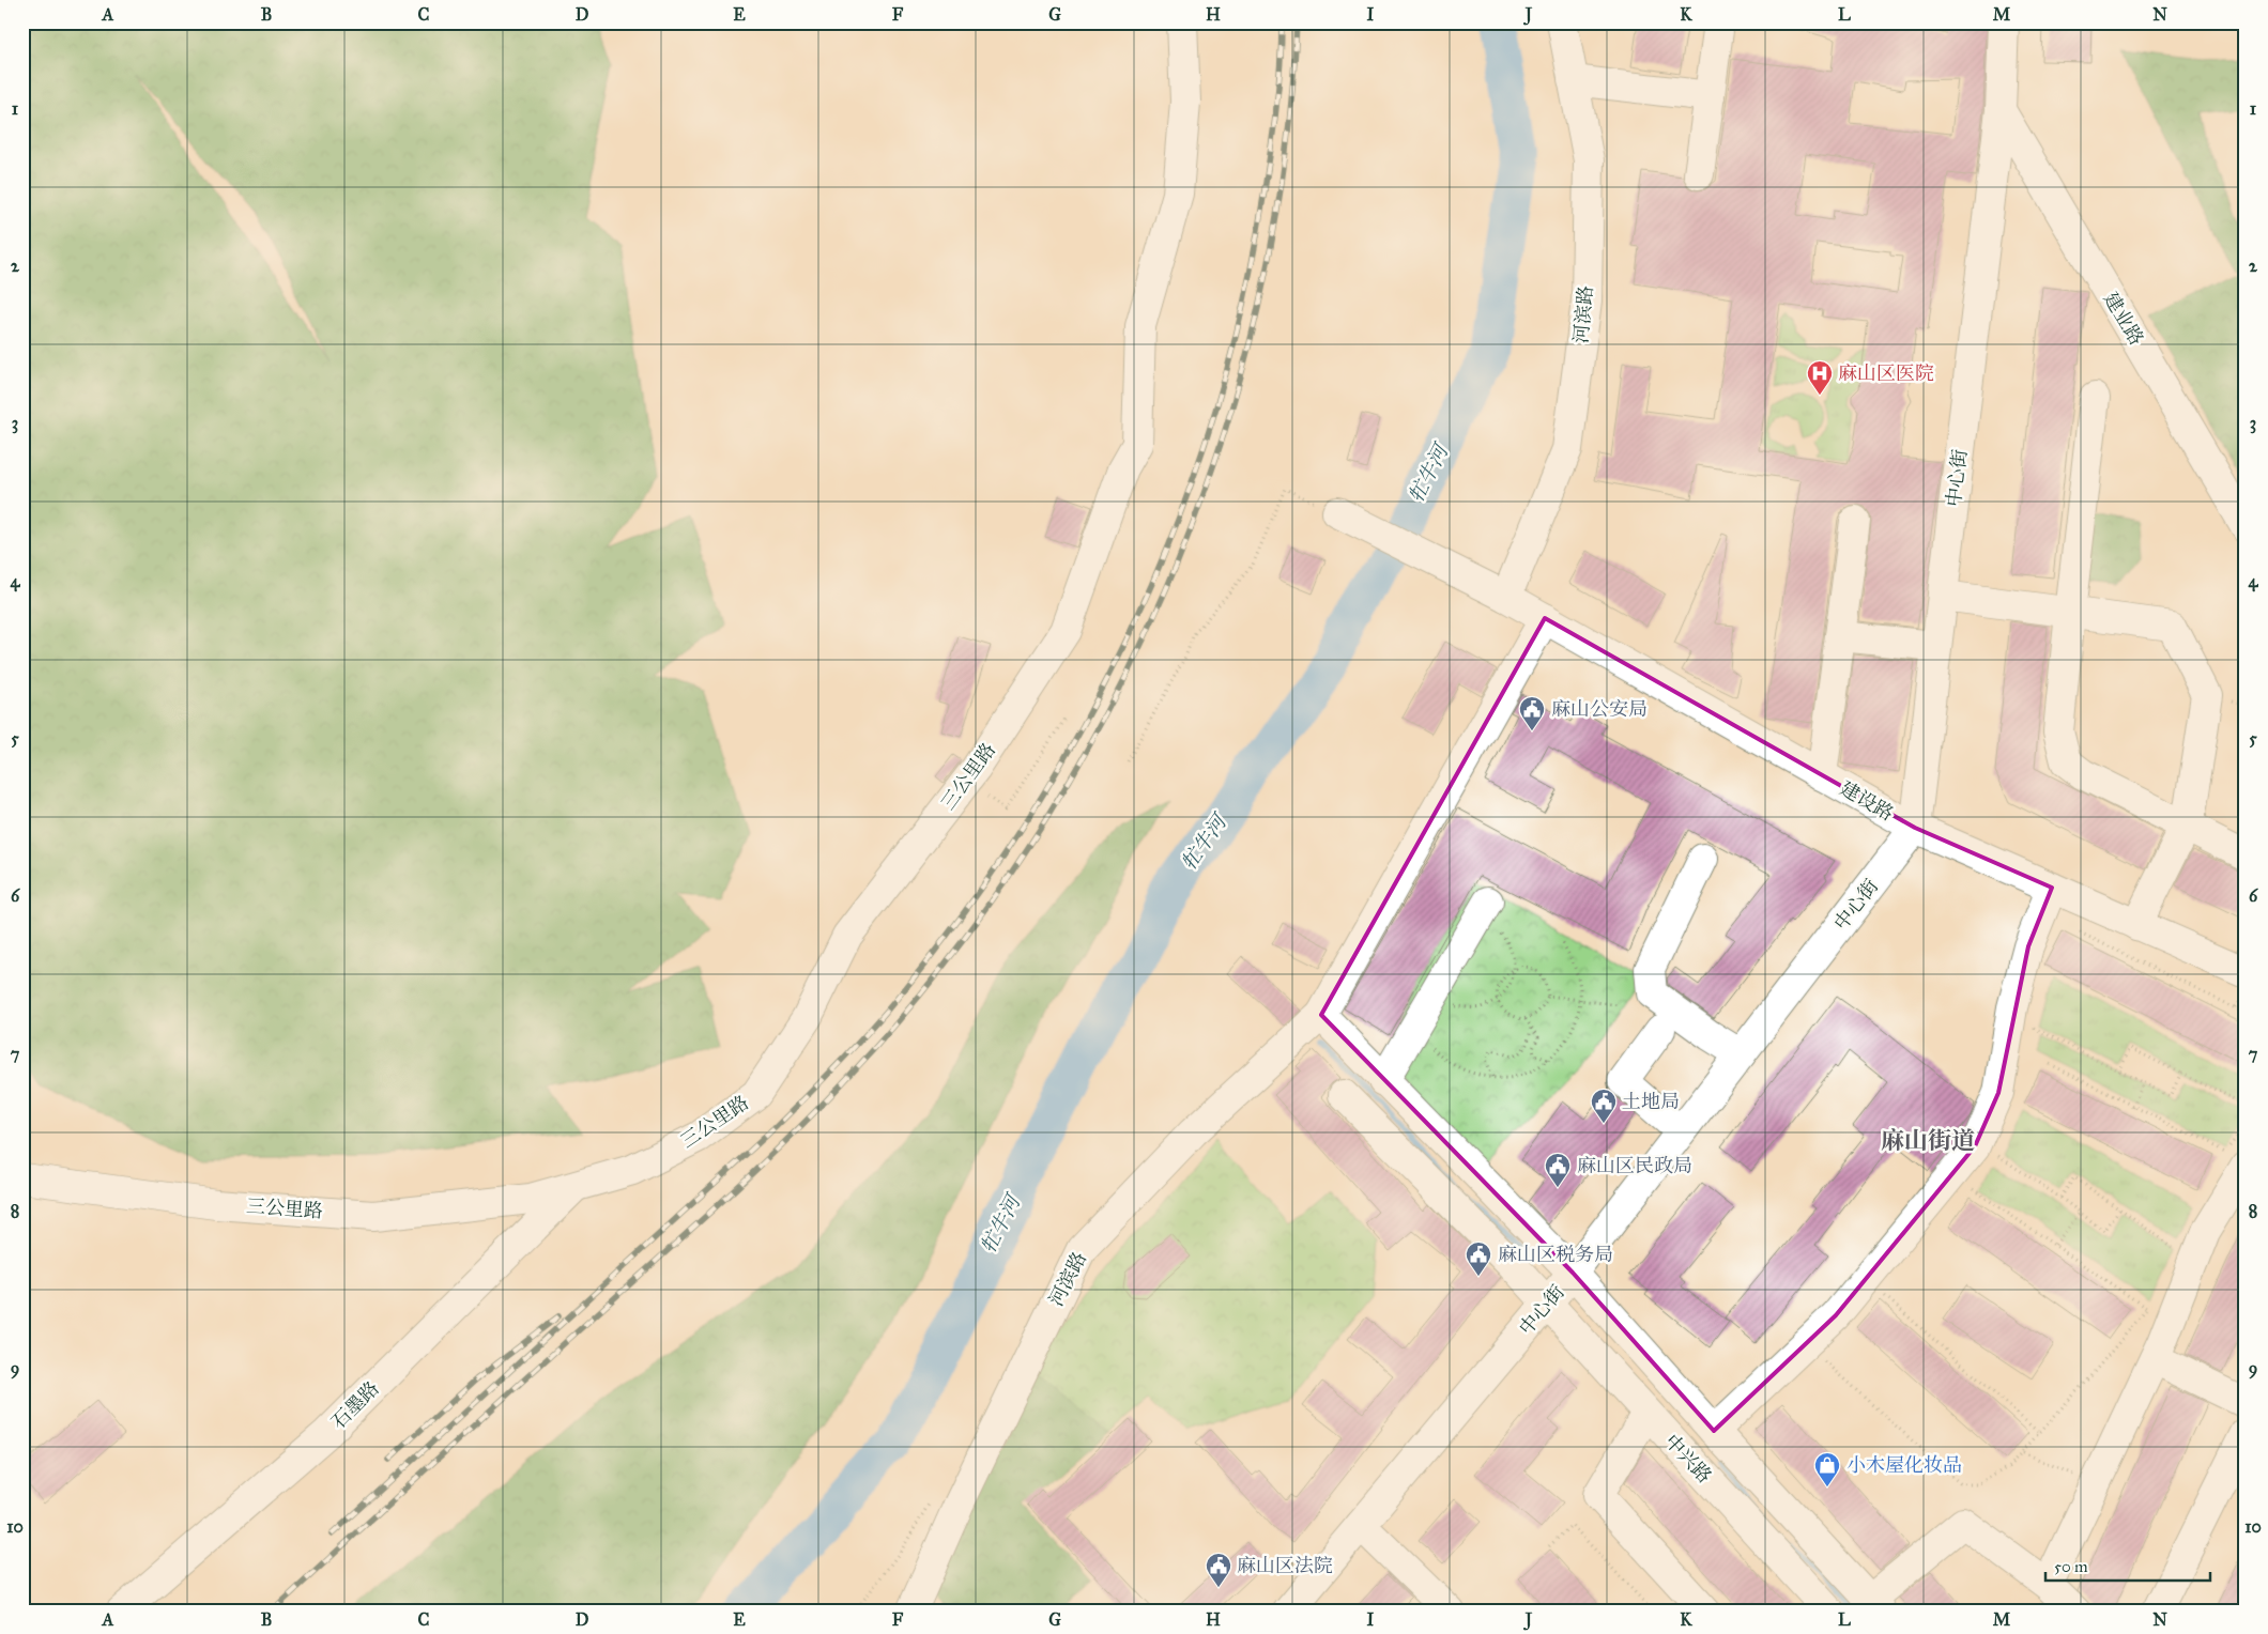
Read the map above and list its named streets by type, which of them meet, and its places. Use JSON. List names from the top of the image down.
{
  "streets": {
    "street": [
      "河滨路",
      "建业路",
      "中心街",
      "三公里路",
      "建设路",
      "石墨路",
      "中兴路"
    ]
  },
  "crossings": [
    ["河滨路", "建设路"],
    ["建业路", "中心街"],
    ["中心街", "建设路"],
    ["中心街", "中兴路"],
    ["三公里路", "石墨路"]
  ],
  "districts": ["麻山街道"],
  "water": ["牤牛河"],
  "places": {
    "hospital": ["麻山区医院"],
    "public building": [
      "麻山公安局",
      "土地局",
      "麻山区民政局",
      "麻山区税务局",
      "麻山区法院"
    ],
    "shop": ["小木屋化妆品"]
  },
  "scale_bar": "50 m",
  "grid": {
    "columns": [
      "A",
      "B",
      "C",
      "D",
      "E",
      "F",
      "G",
      "H",
      "I",
      "J",
      "K",
      "L",
      "M",
      "N"
    ],
    "rows": [
      "1",
      "2",
      "3",
      "4",
      "5",
      "6",
      "7",
      "8",
      "9",
      "10"
    ]
  }
}
